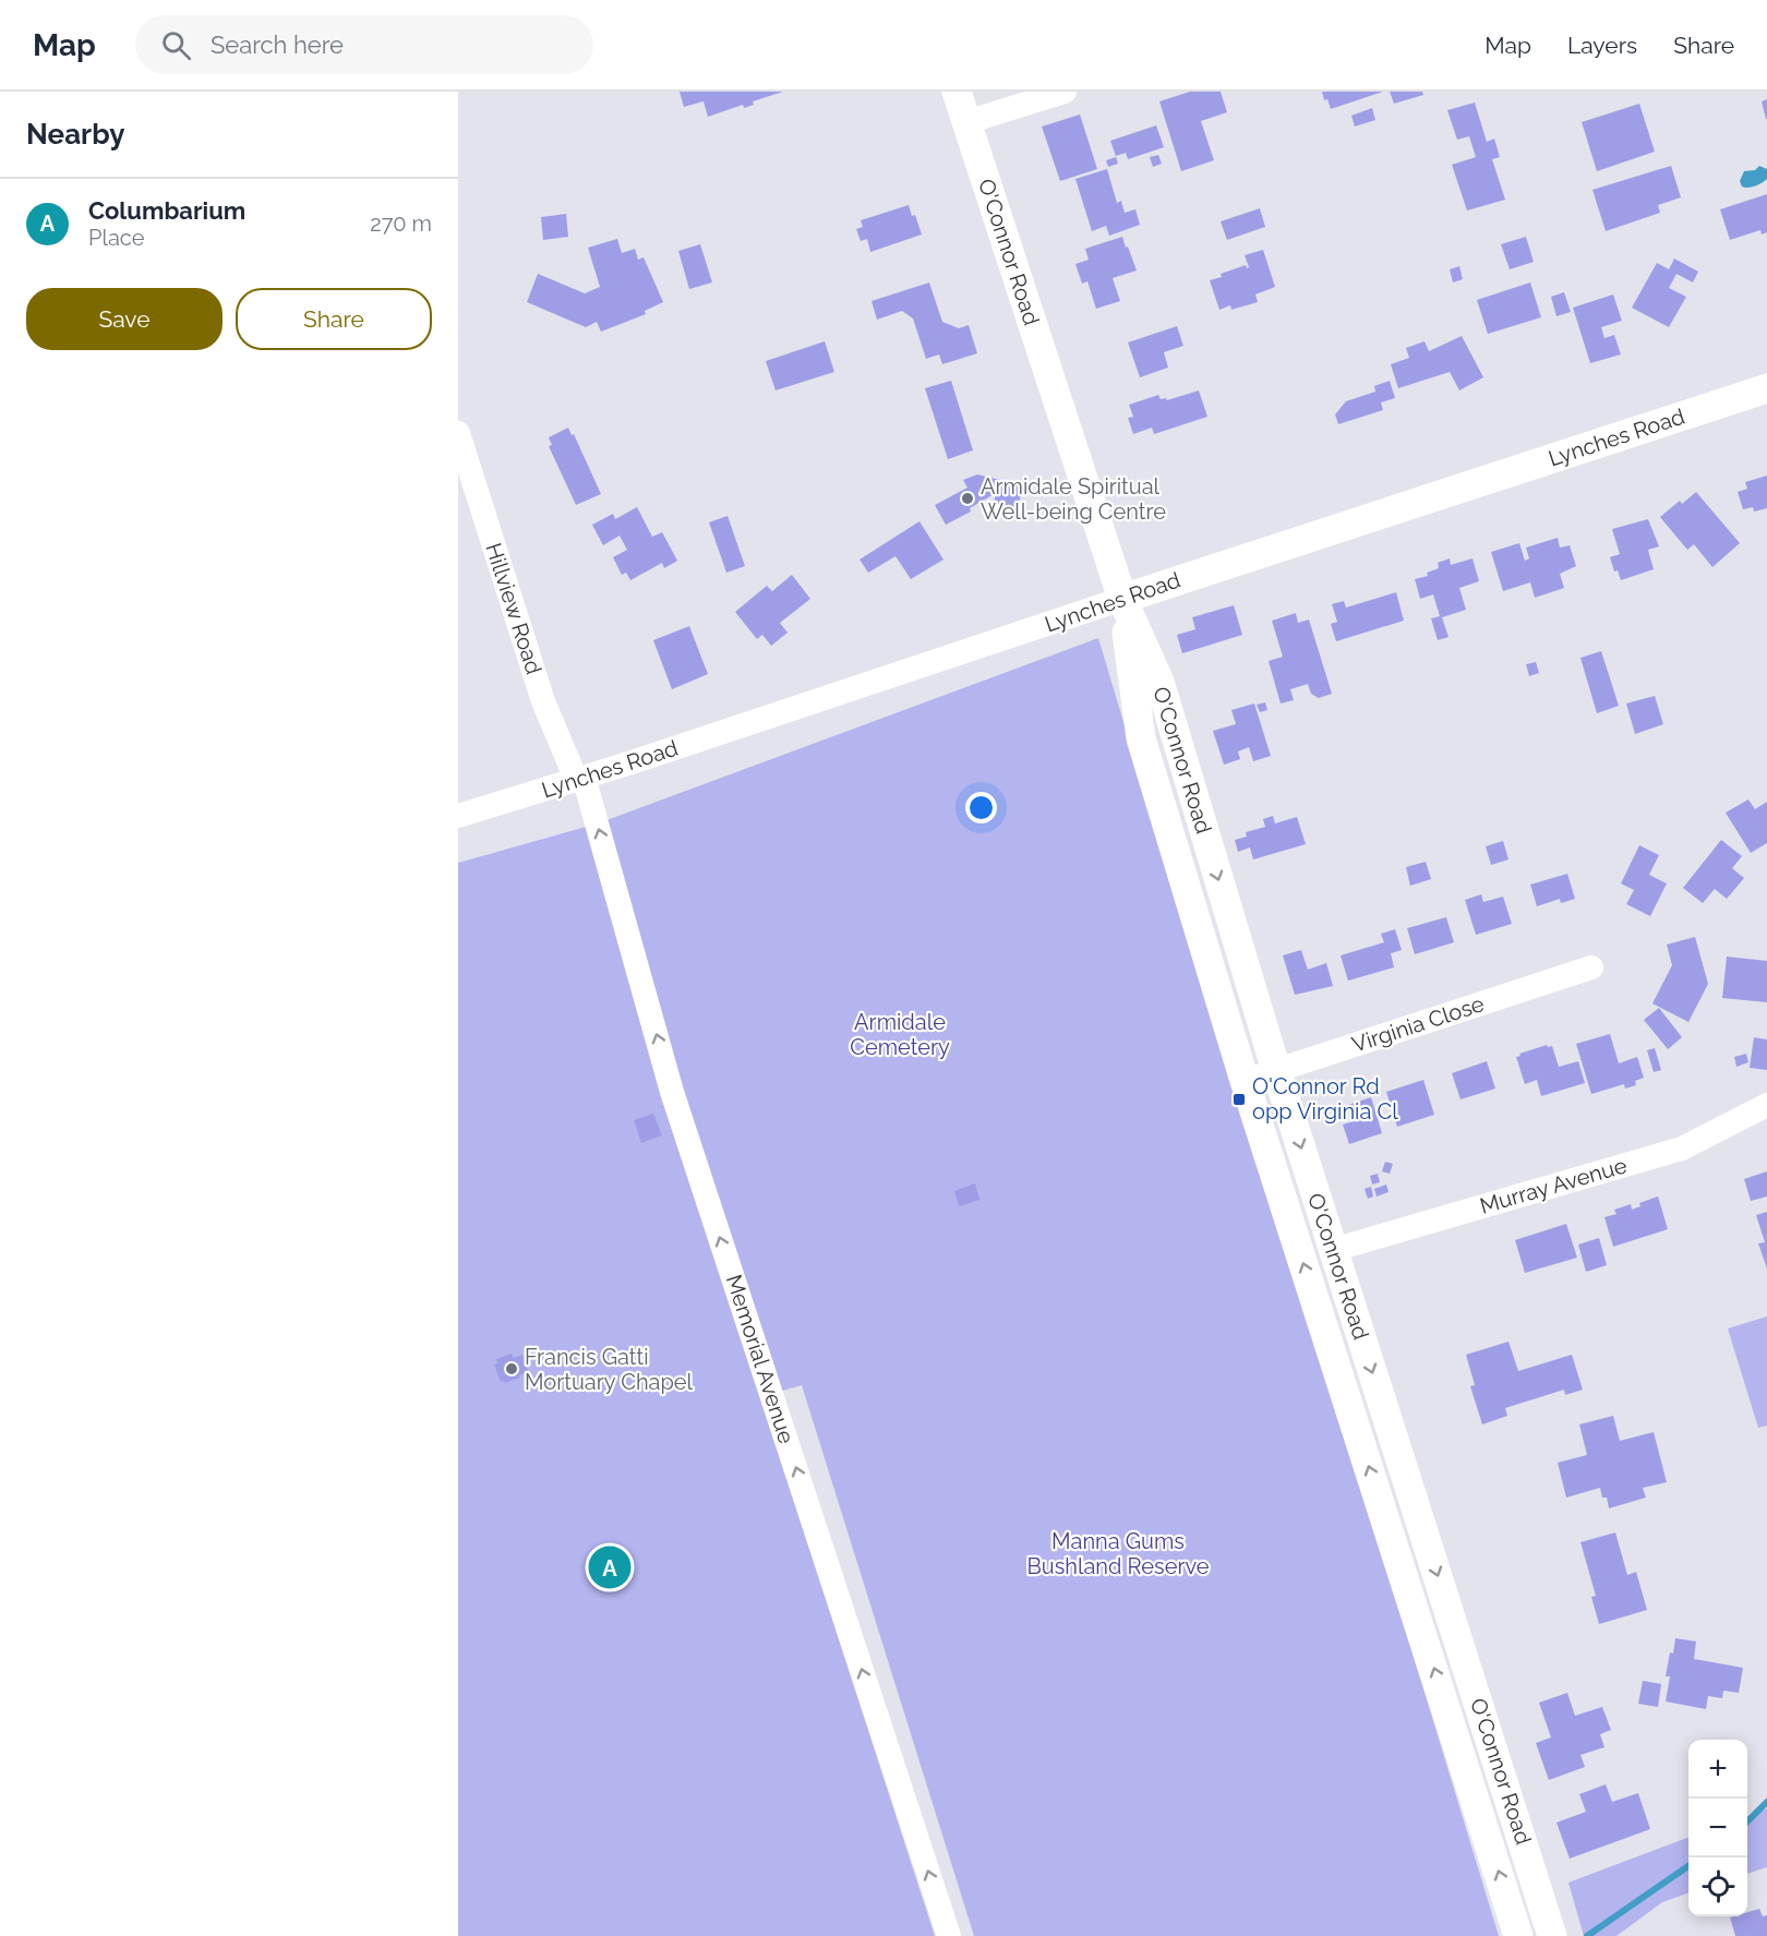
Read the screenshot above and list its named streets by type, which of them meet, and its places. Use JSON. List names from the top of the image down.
{
  "streets": {
    "street": [
      "O'Connor Road",
      "Lynches Road",
      "Hillview Road",
      "Virginia Close",
      "Murray Avenue",
      "Memorial Avenue"
    ]
  },
  "crossings": [
    ["O'Connor Road", "Lynches Road"],
    ["O'Connor Road", "Virginia Close"],
    ["O'Connor Road", "Murray Avenue"],
    ["Lynches Road", "Hillview Road"],
    ["Lynches Road", "Memorial Avenue"],
    ["Hillview Road", "Memorial Avenue"]
  ],
  "one_way": ["Memorial Avenue"],
  "parks": ["Armidale Cemetery", "Manna Gums Bushland Reserve"],
  "places": {
    "other": ["Armidale Spiritual Well-being Centre", "Francis Gatti Mortuary Chapel"],
    "transit": ["O'Connor Rd opp Virginia Cl"]
  },
  "page": {
    "header": "Map",
    "search": "Search here",
    "nav": ["Map", "Layers", "Share"],
    "heading": "Nearby",
    "list": [
      {
        "mark": "A",
        "name": "Columbarium",
        "note": "Place",
        "value": "270 m"
      }
    ],
    "buttons": ["Save", "Share"],
    "pins": "A",
    "map_buttons": ["+", "−"]
  }
}
